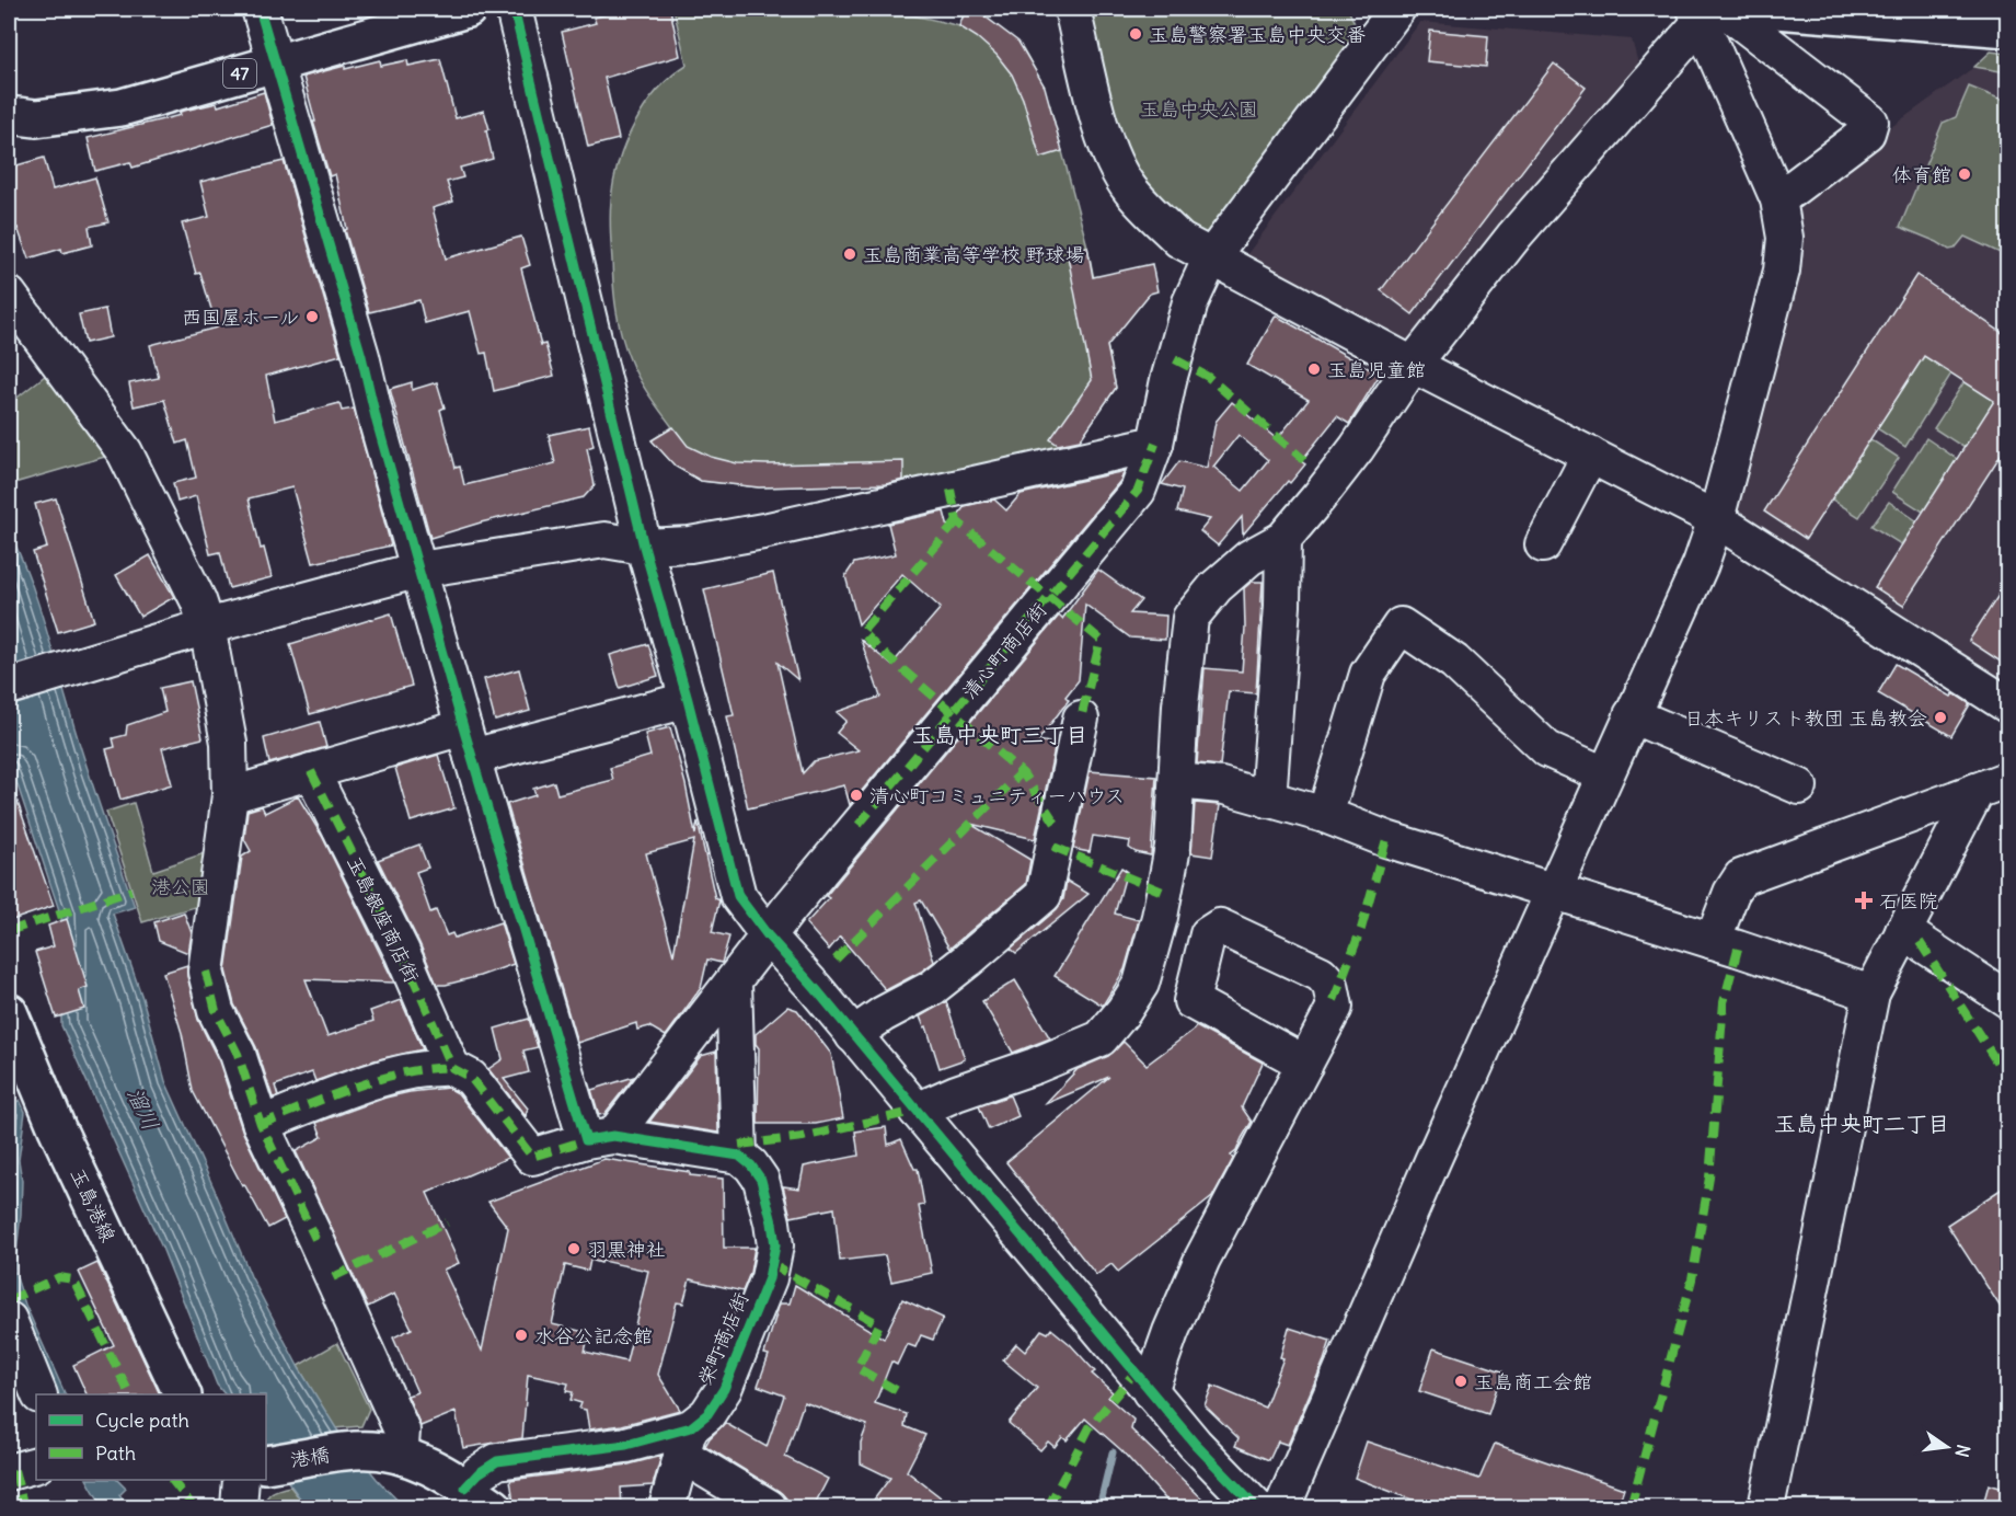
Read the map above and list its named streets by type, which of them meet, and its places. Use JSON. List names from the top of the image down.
{
  "streets": {
    "main road": ["47", "玉島港線", "港橋"],
    "street": ["清心町商店街", "玉島銀座商店街", "栄町商店街"]
  },
  "crossings": [
    ["清心町商店街", "玉島銀座商店街"]
  ],
  "districts": ["玉島中央町三丁目", "玉島中央町二丁目"],
  "water": ["溜川"],
  "parks": ["玉島中央公園", "港公園"],
  "places": {
    "other": [
      "玉島警察署玉島中央交番",
      "体育館",
      "玉島商業高等学校 野球場",
      "西国屋ホール",
      "玉島児童館",
      "日本キリスト教団 玉島教会",
      "清心町コミュニティーハウス",
      "羽黒神社",
      "水谷公記念館",
      "玉島商工会館"
    ],
    "health": ["石医院"]
  },
  "legend": ["Cycle path", "Path"],
  "north": "right"
}
